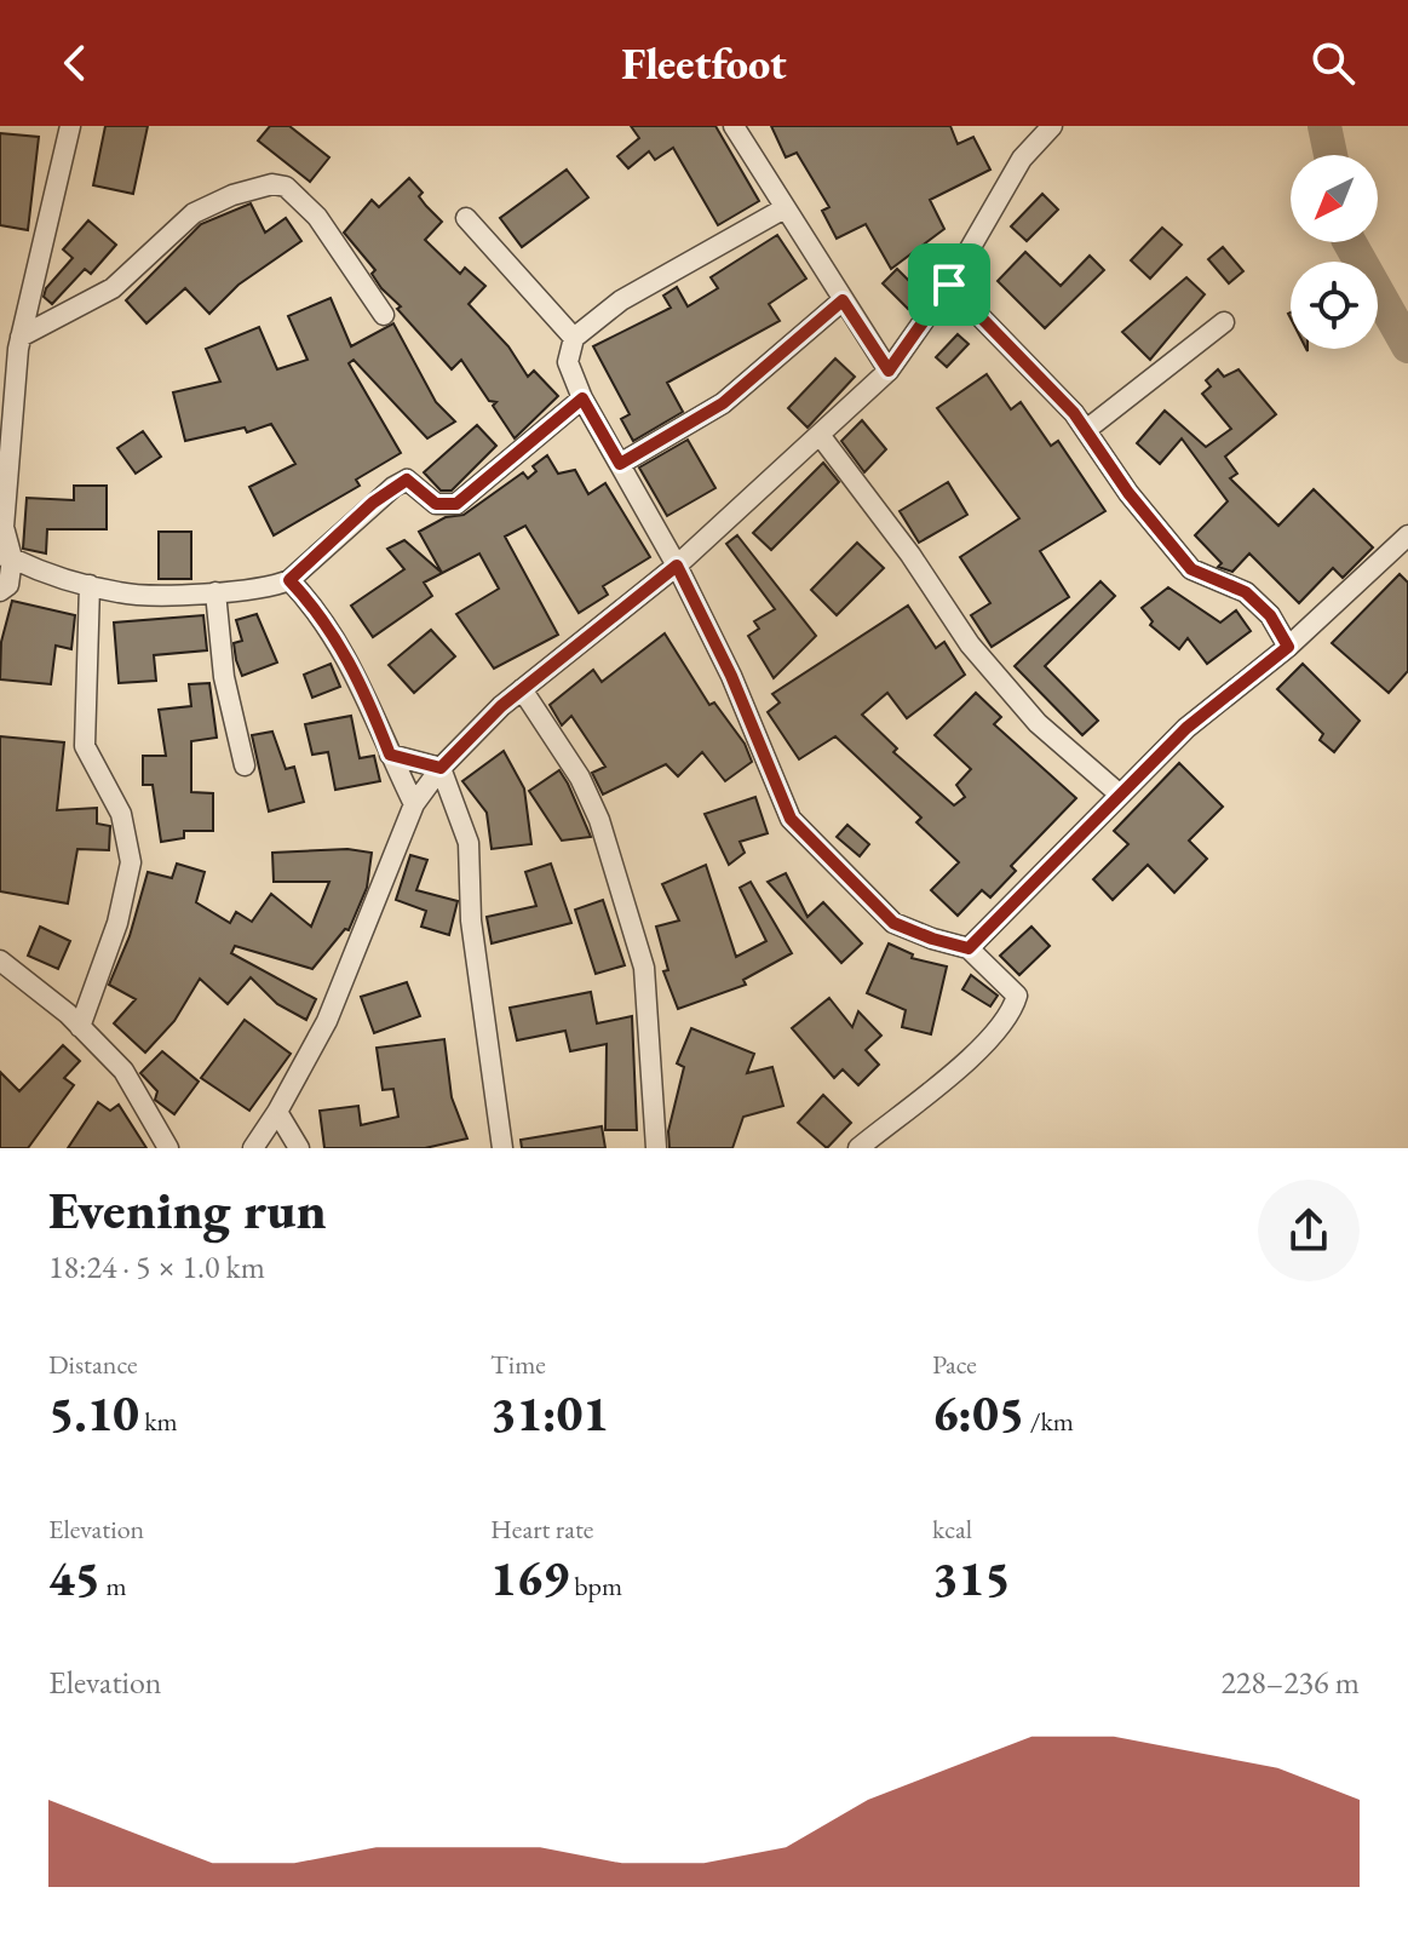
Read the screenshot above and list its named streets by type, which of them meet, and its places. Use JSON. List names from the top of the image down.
{
  "north": "bottom left",
  "page": {
    "header": "Fleetfoot",
    "heading": ["Evening run", "18:24 · 5 × 1.0 km"],
    "stats": [
      ["Distance", "5.10 km"],
      ["Time", "31:01"],
      ["Pace", "6:05 /km"],
      ["Elevation", "45 m"],
      ["Heart rate", "169 bpm"],
      ["kcal", "315"]
    ],
    "chart": ["Elevation", "228–236 m"]
  }
}
